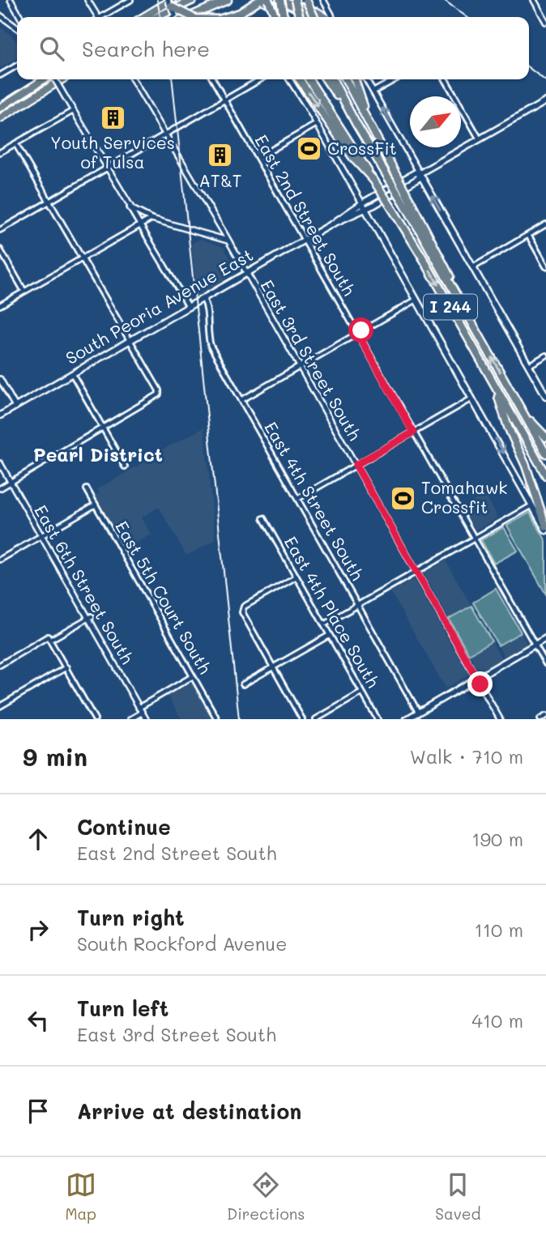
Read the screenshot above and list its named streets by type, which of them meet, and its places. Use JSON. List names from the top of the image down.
{
  "streets": {
    "highway": ["I 244"],
    "main road": ["South Peoria Avenue East"],
    "street": [
      "East 2nd Street South",
      "East 3rd Street South",
      "East 4th Street South",
      "East 6th Street South",
      "East 5th Court South",
      "East 4th Place South"
    ]
  },
  "crossings": [
    ["East 2nd Street South", "South Peoria Avenue East"],
    ["South Peoria Avenue East", "East 3rd Street South"],
    ["South Peoria Avenue East", "East 4th Street South"]
  ],
  "districts": ["Pearl District"],
  "places": {
    "building": ["Youth Services of Tulsa", "AT&T"],
    "sports": ["CrossFit", "Tomahawk Crossfit"]
  },
  "north": "top right",
  "page": {
    "search": "Search here",
    "heading": ["9 min", "Walk · 710 m"],
    "list": [
      ["Continue", "East 2nd Street South", "190 m"],
      ["Turn right", "South Rockford Avenue", "110 m"],
      ["Turn left", "East 3rd Street South", "410 m"],
      "Arrive at destination"
    ],
    "nav": ["Map", "Directions", "Saved"]
  }
}
